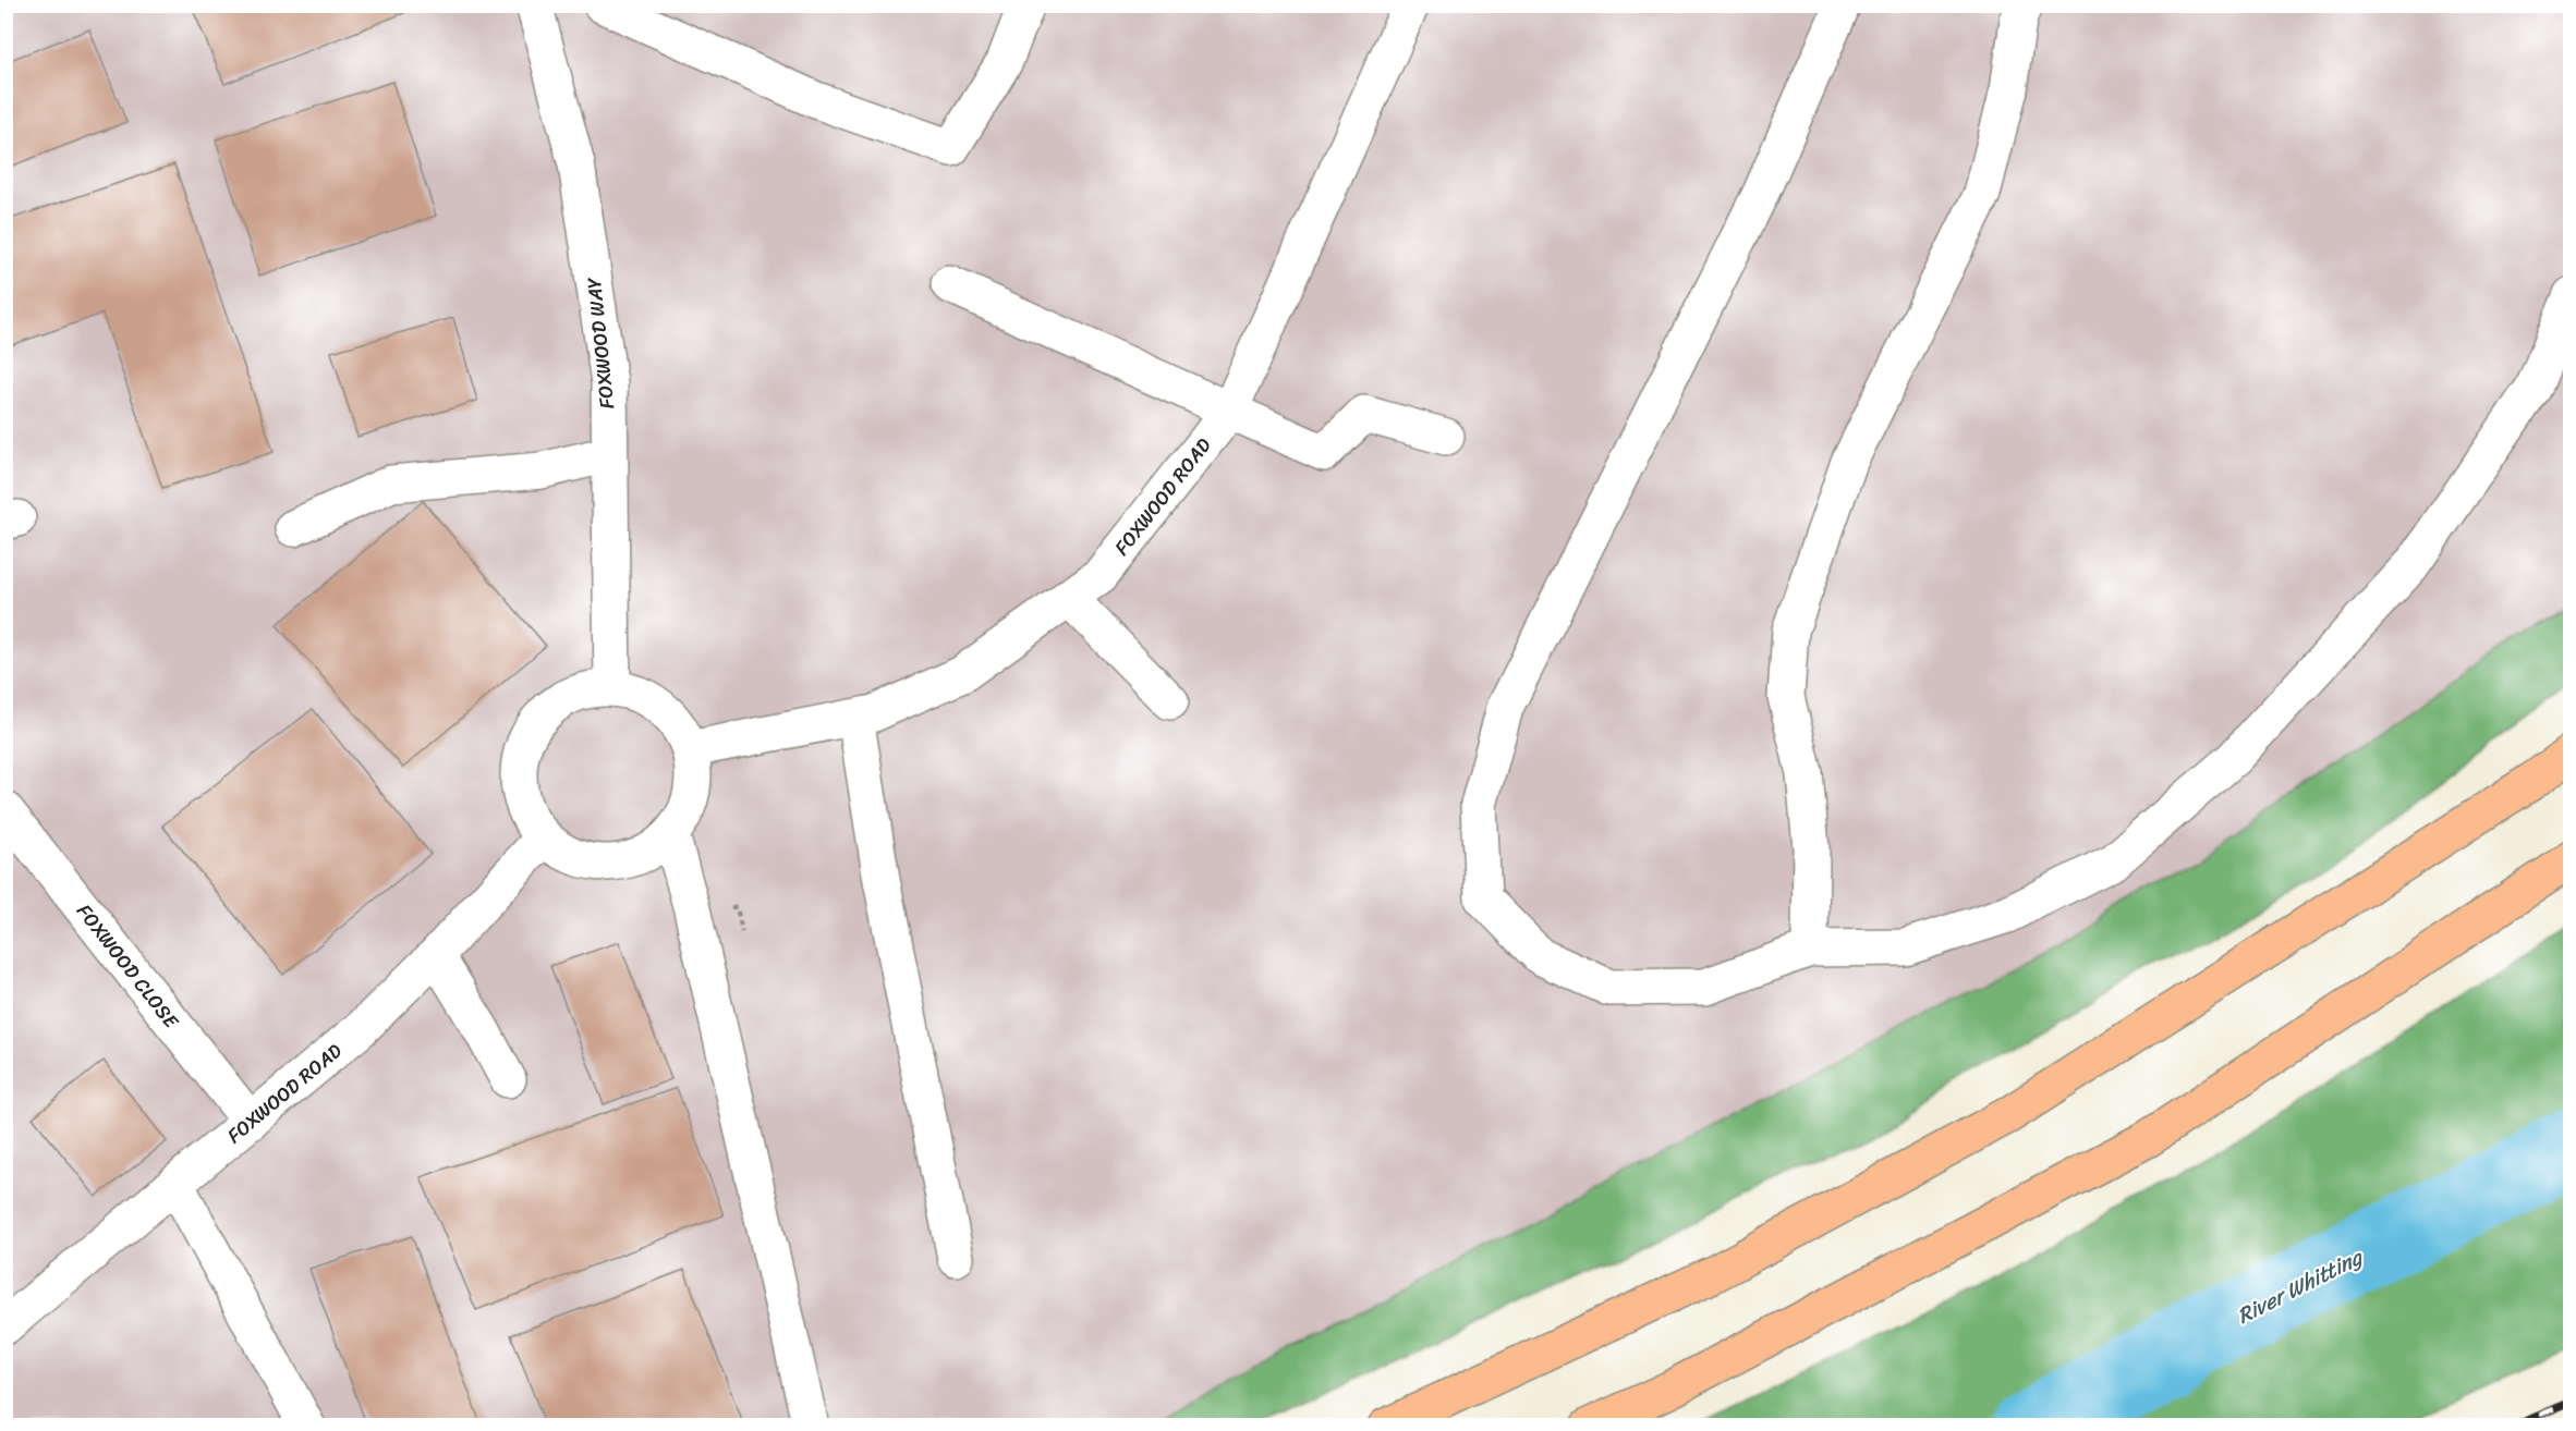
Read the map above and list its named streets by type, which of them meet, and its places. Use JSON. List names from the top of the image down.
{
  "streets": {
    "street": ["FOXWOOD WAY", "FOXWOOD ROAD", "FOXWOOD CLOSE"]
  },
  "crossings": [
    ["FOXWOOD WAY", "FOXWOOD ROAD"],
    ["FOXWOOD ROAD", "FOXWOOD CLOSE"]
  ],
  "water": ["River Whitting"]
}
